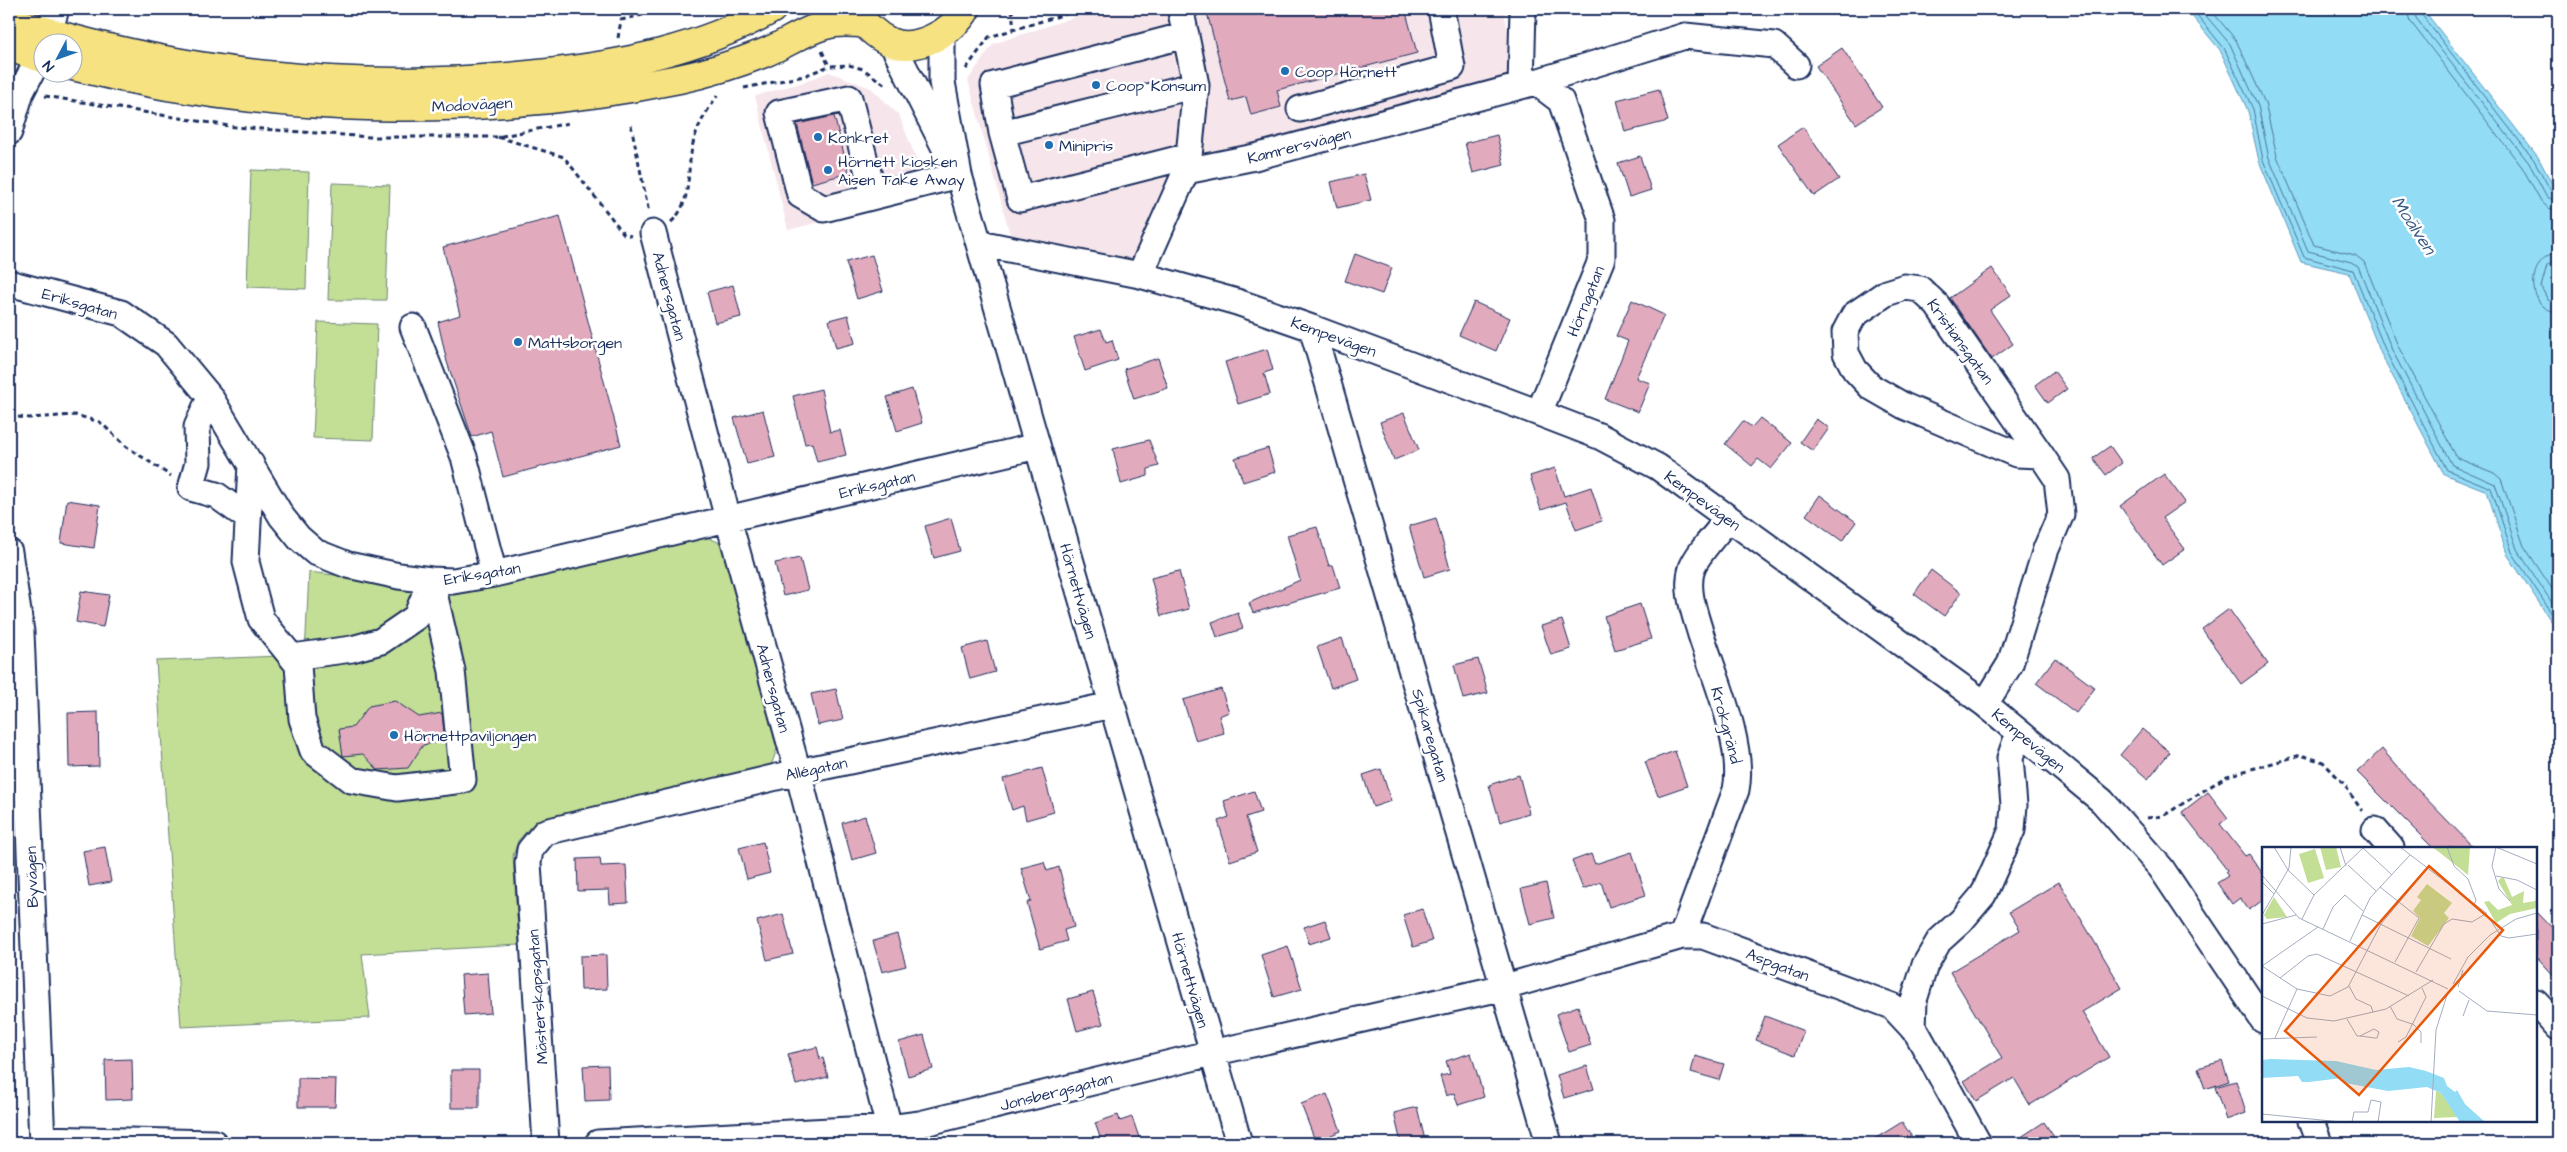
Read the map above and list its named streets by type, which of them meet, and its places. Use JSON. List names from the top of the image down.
{
  "streets": {
    "main road": ["Modovägen"],
    "street": [
      "Kamrersvägen",
      "Adnersgatan",
      "Hörngatan",
      "Eriksgatan",
      "Kempevägen",
      "Kristiansgatan",
      "Hörnettvägen",
      "Krokgränd",
      "Spikaregatan",
      "Allégatan",
      "Byvägen",
      "Aspgatan",
      "Mästerskapsgatan",
      "Jonsbergsgatan"
    ]
  },
  "crossings": [
    ["Kamrersvägen", "Hörngatan"],
    ["Adnersgatan", "Eriksgatan"],
    ["Adnersgatan", "Allégatan"],
    ["Adnersgatan", "Jonsbergsgatan"],
    ["Hörngatan", "Kempevägen"],
    ["Eriksgatan", "Hörnettvägen"],
    ["Kempevägen", "Kristiansgatan"],
    ["Kempevägen", "Hörnettvägen"],
    ["Kempevägen", "Krokgränd"],
    ["Kempevägen", "Spikaregatan"],
    ["Hörnettvägen", "Allégatan"],
    ["Hörnettvägen", "Jonsbergsgatan"],
    ["Krokgränd", "Aspgatan"],
    ["Spikaregatan", "Aspgatan"],
    ["Spikaregatan", "Jonsbergsgatan"],
    ["Allégatan", "Mästerskapsgatan"],
    ["Aspgatan", "Jonsbergsgatan"]
  ],
  "water": ["Moälven"],
  "places": [
    "Coop Hörnett",
    "Coop Konsum",
    "Konkret",
    "Minipris",
    "Hörnett kiosken Aisen Take Away",
    "Mattsborgen",
    "Hörnettpaviljongen"
  ],
  "north": "bottom left"
}
